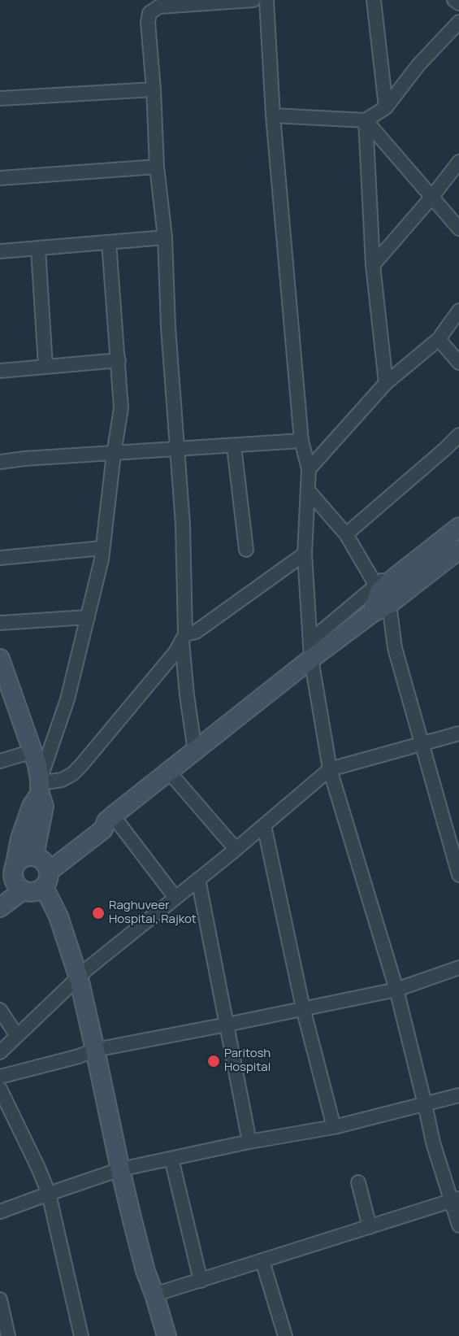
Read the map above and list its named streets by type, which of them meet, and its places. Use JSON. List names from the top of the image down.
{
  "places": ["Raghuveer Hospital, Rajkot", "Paritosh Hospital"]
}
